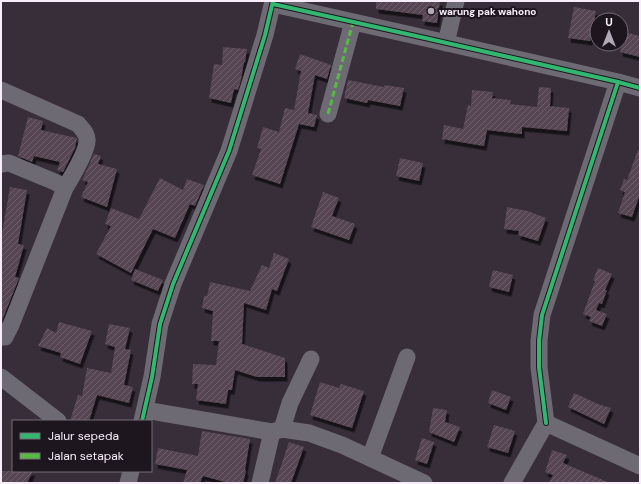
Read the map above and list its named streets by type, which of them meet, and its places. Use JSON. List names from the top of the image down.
{
  "places": ["warung pak wahono"],
  "legend": ["Jalur sepeda", "Jalan setapak"],
  "north": "top"
}
